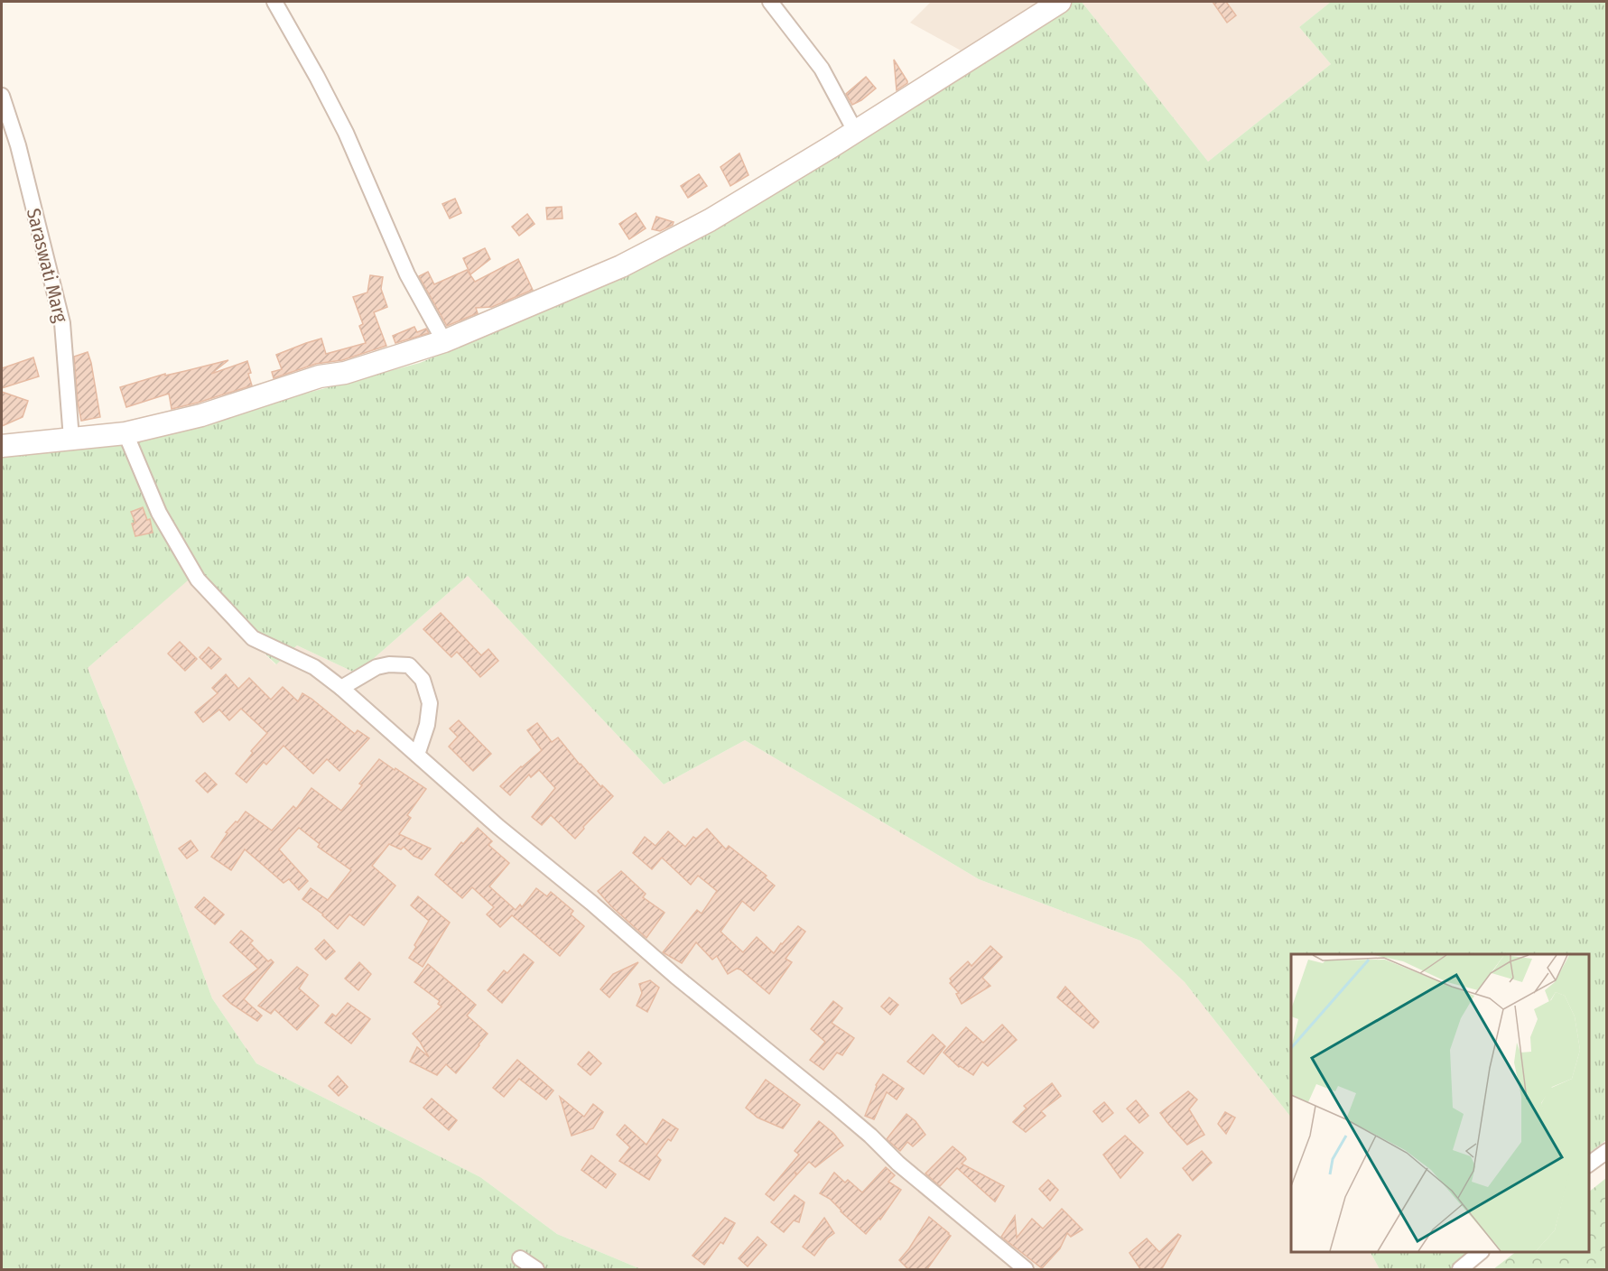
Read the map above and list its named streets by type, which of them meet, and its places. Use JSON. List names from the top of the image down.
{
  "streets": {
    "street": ["Saraswati Marg"]
  }
}
